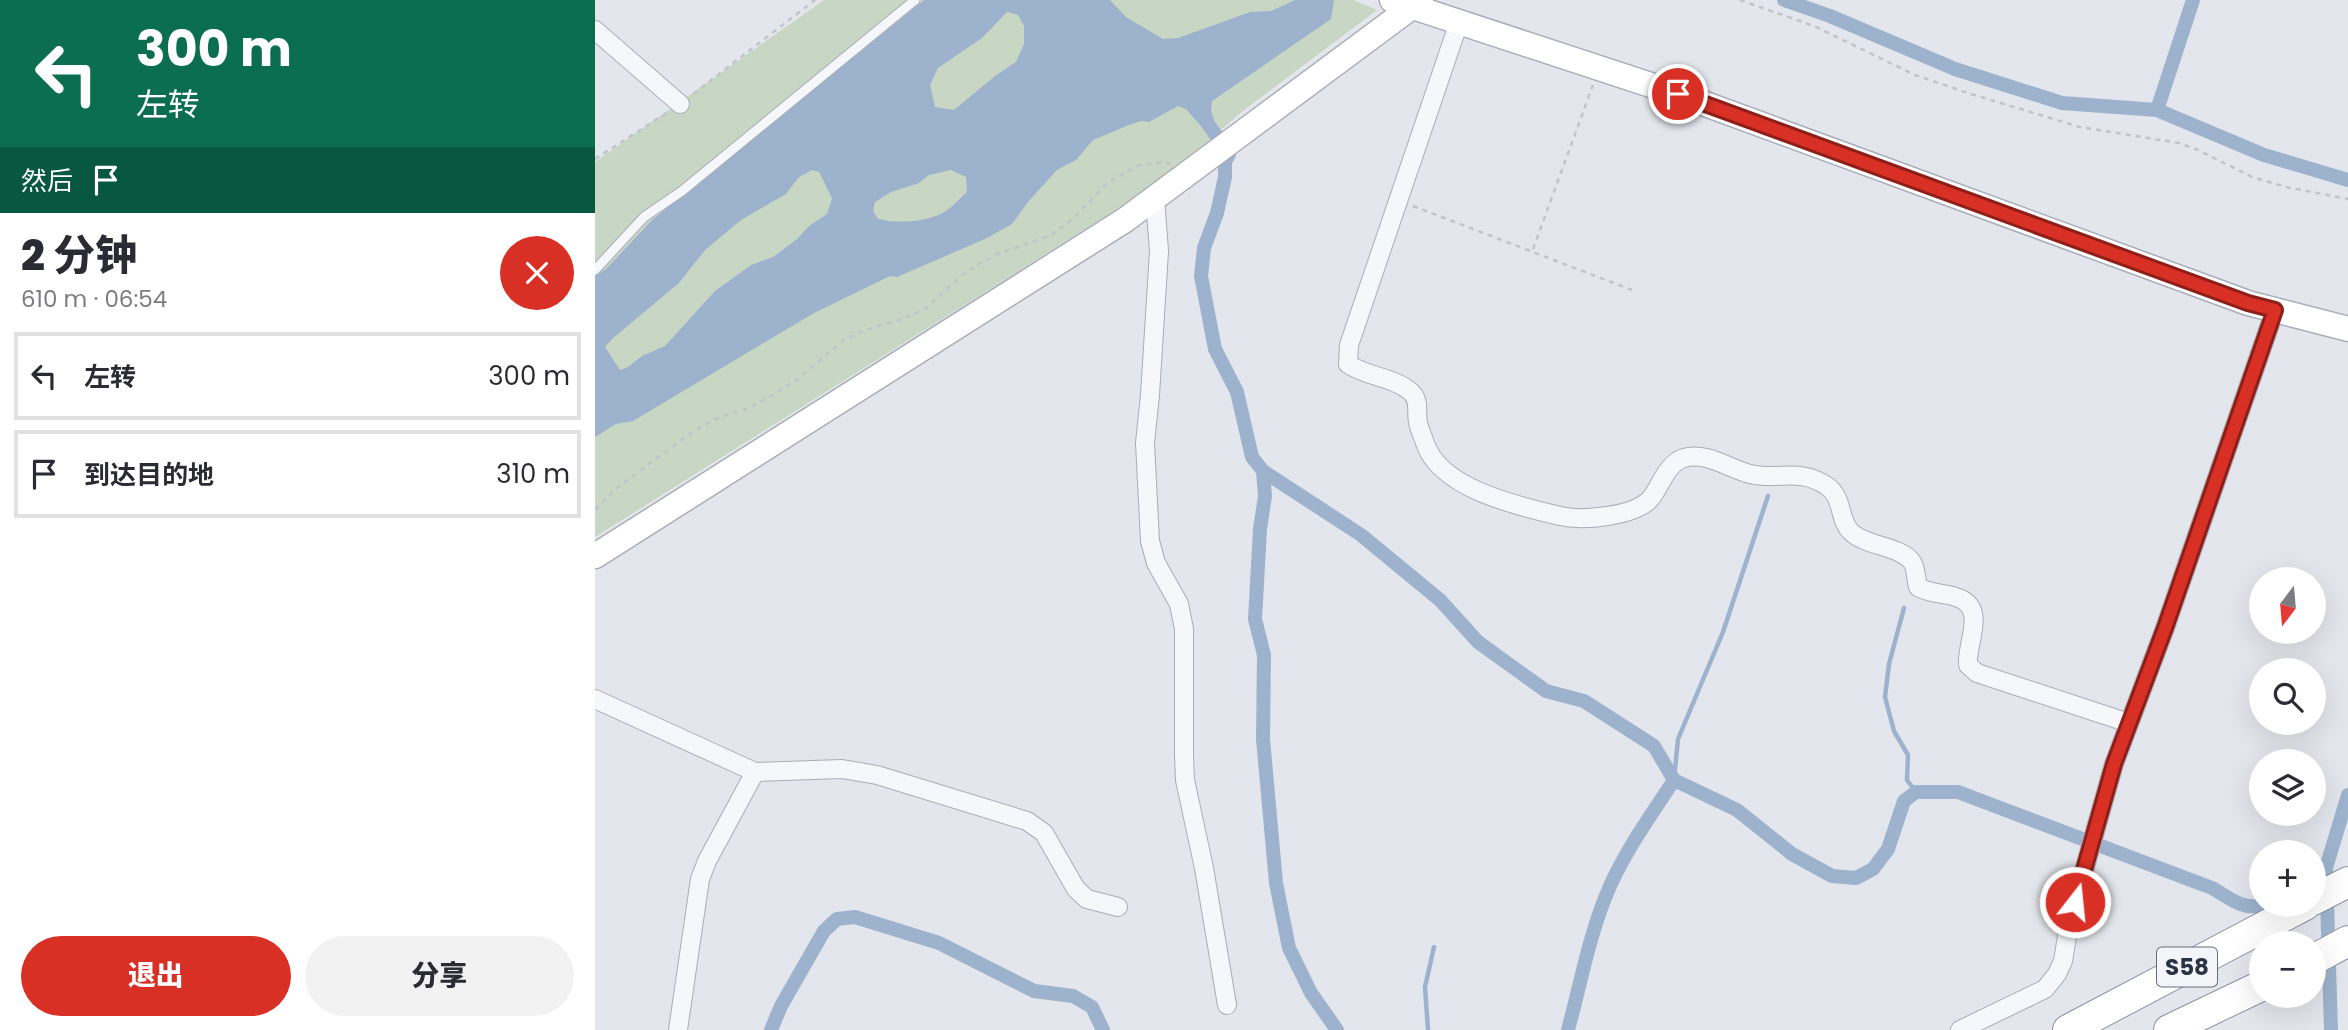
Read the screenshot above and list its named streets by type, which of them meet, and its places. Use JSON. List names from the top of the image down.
{
  "streets": {
    "highway": ["S58"]
  },
  "north": "bottom",
  "page": {
    "turn": ["300 m", "左转"],
    "then": "然后",
    "heading": ["2 分钟", "610 m · 06:54"],
    "list": [
      {
        "name": "左转",
        "value": "300 m"
      },
      {
        "name": "到达目的地",
        "value": "310 m"
      }
    ],
    "map_buttons": ["+", "−"],
    "buttons": ["退出", "分享"]
  }
}
